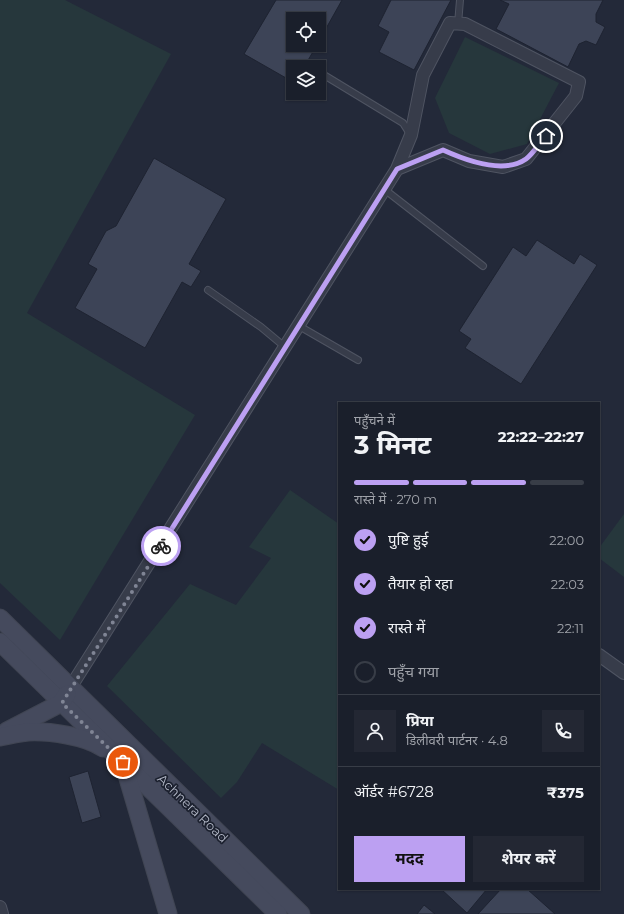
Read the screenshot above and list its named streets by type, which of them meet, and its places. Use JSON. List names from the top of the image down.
{
  "streets": {
    "main road": ["Achnera Road"]
  },
  "page": {
    "heading": ["3 मिनट", "पहुँचने में", "22:22–22:27"],
    "panel": [
      "प्रिया",
      "डिलीवरी पार्टनर · 4.8",
      "ऑर्डर #6728",
      "₹375"
    ],
    "bar": "रास्ते में · 270 m",
    "list": [
      ["पुष्टि हुई", "22:00"],
      ["तैयार हो रहा", "22:03"],
      ["रास्ते में", "22:11"],
      "पहुँच गया"
    ],
    "buttons": ["मदद", "शेयर करें"]
  }
}
